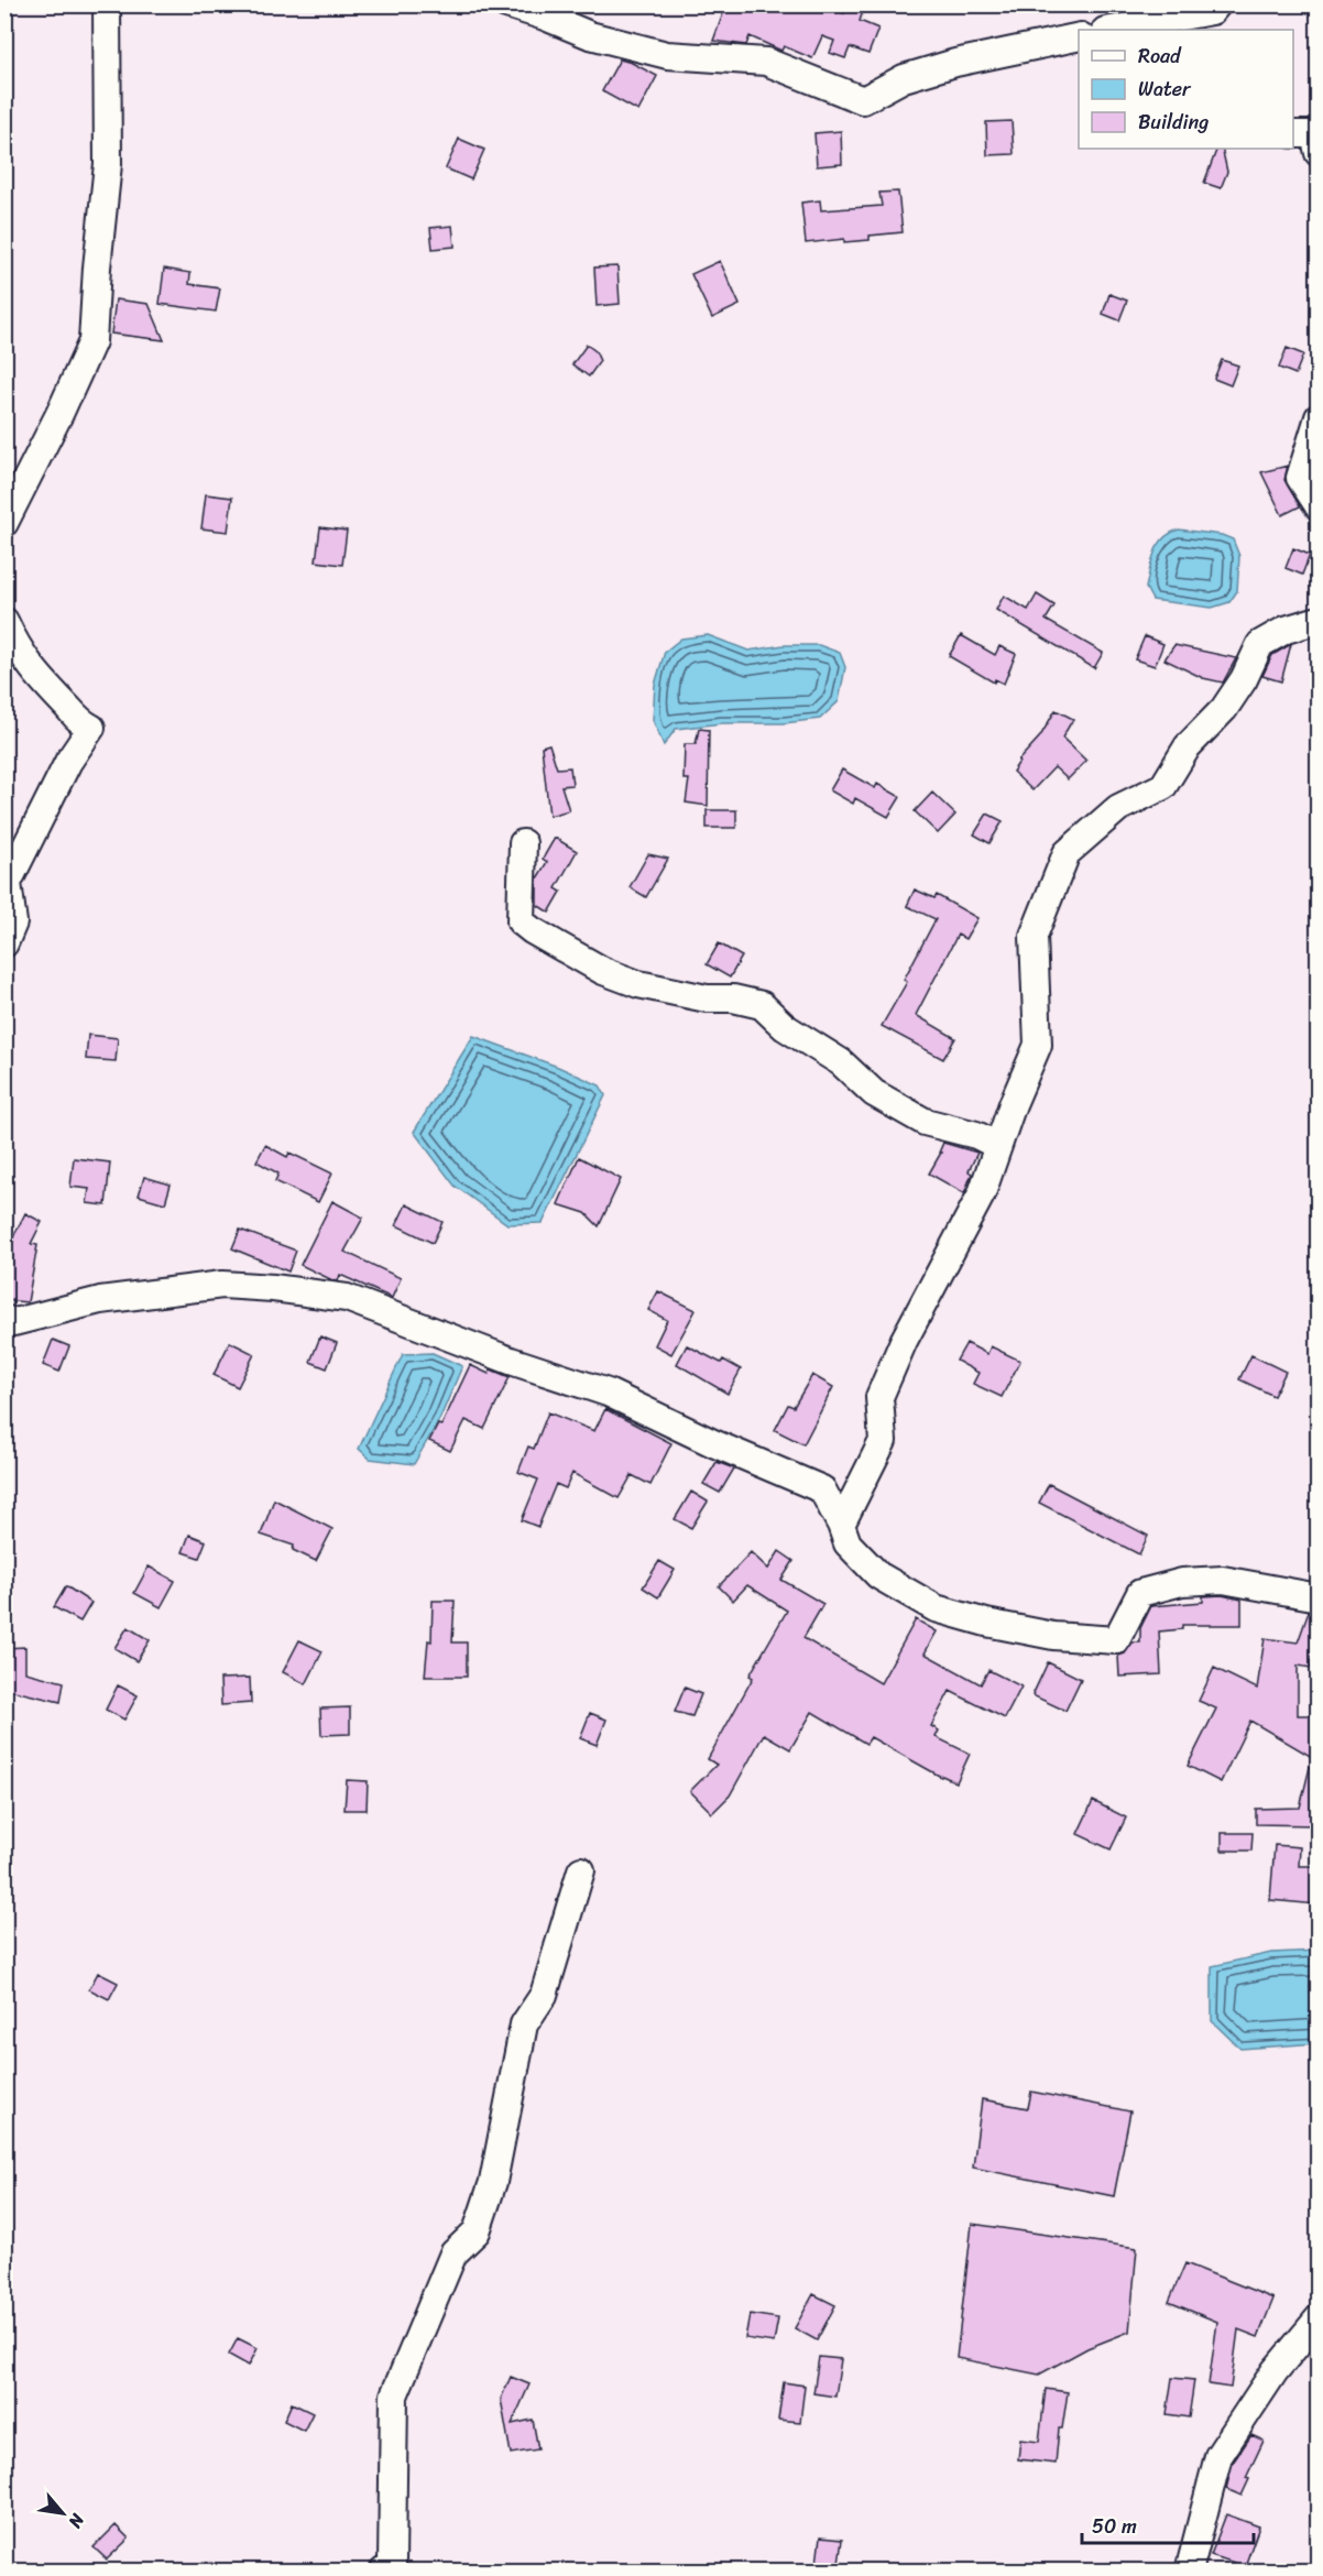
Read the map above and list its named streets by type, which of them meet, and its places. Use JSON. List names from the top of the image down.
{
  "legend": ["Road", "Water", "Building"],
  "scale_bar": "50 m",
  "north": "bottom right"
}
